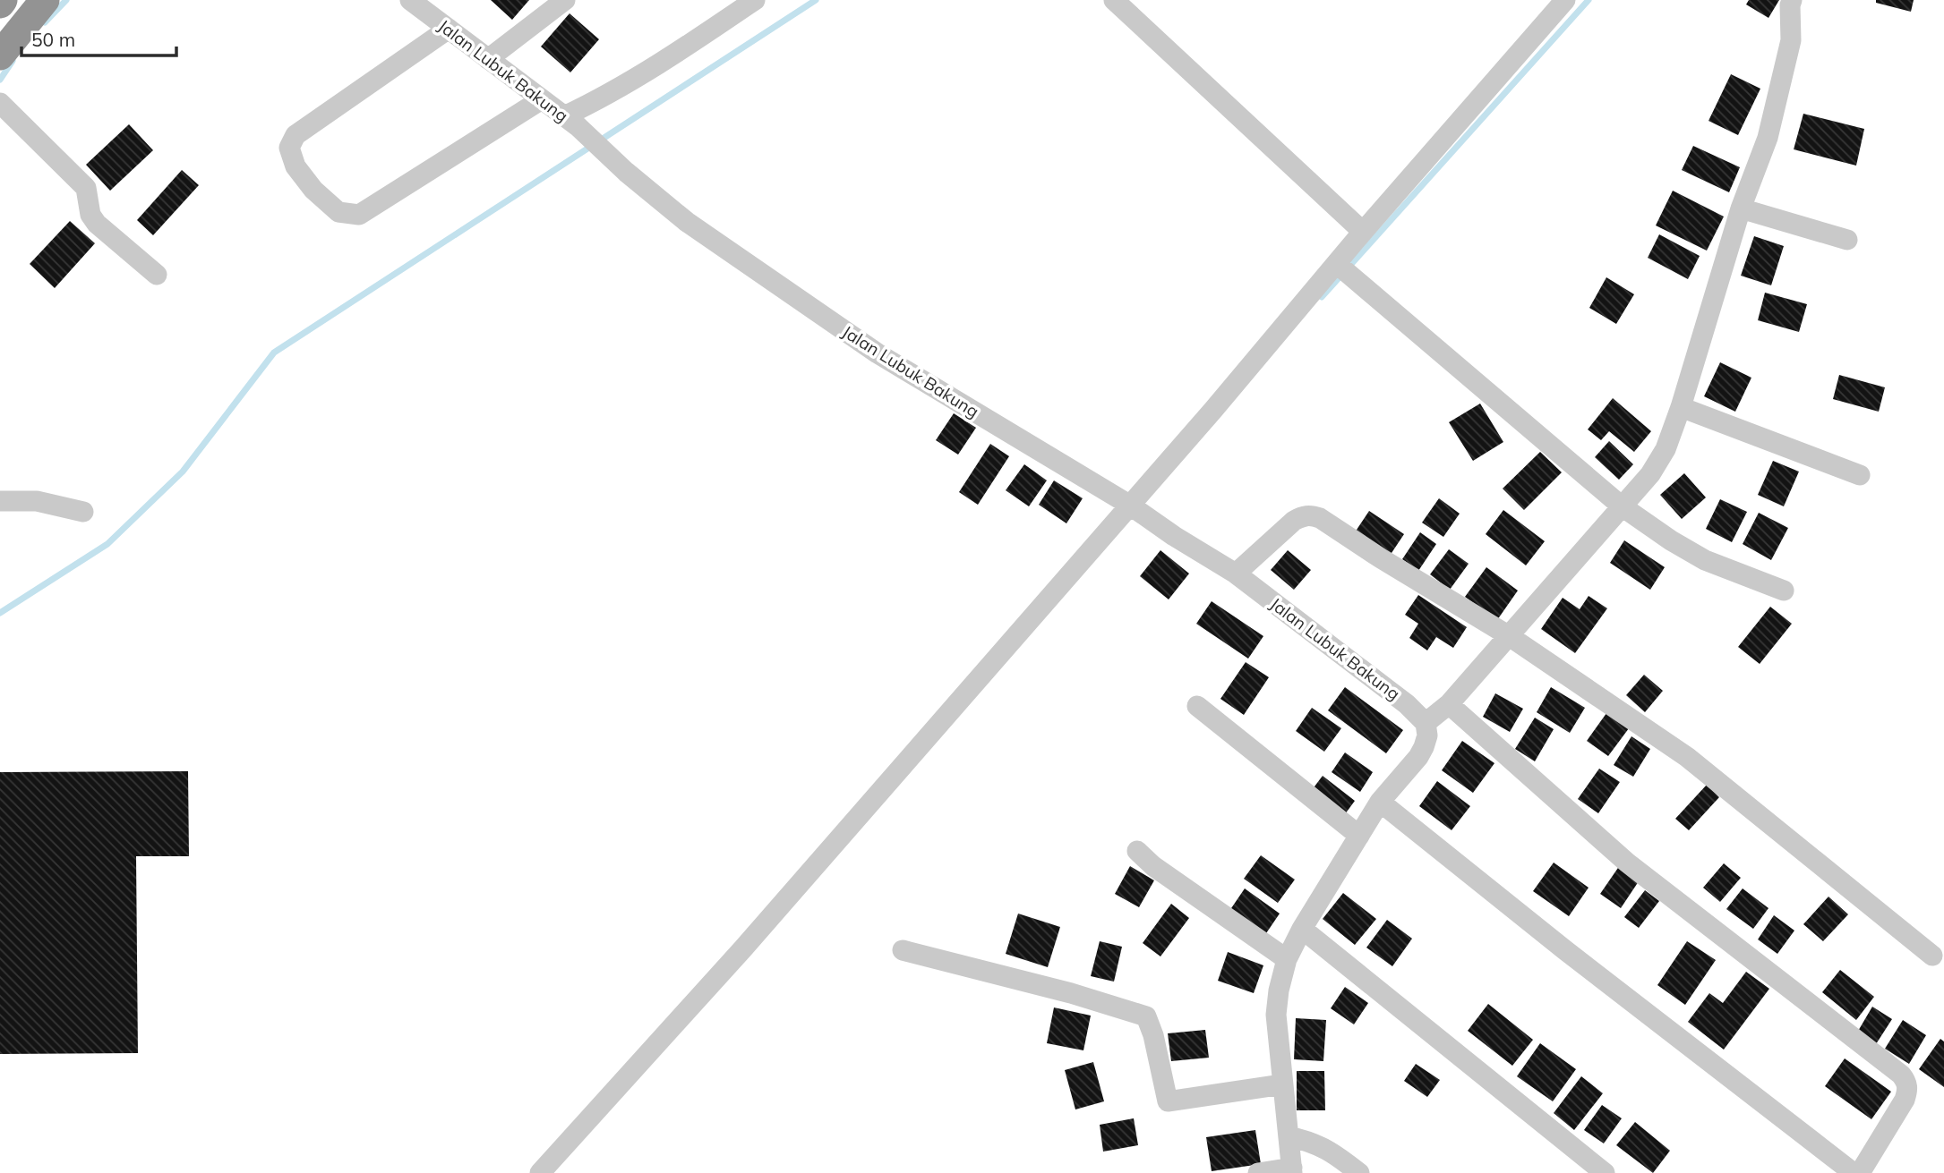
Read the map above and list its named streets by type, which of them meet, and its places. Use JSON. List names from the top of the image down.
{
  "streets": {
    "street": ["Jalan Lubuk Bakung"]
  },
  "scale_bar": "50 m"
}
